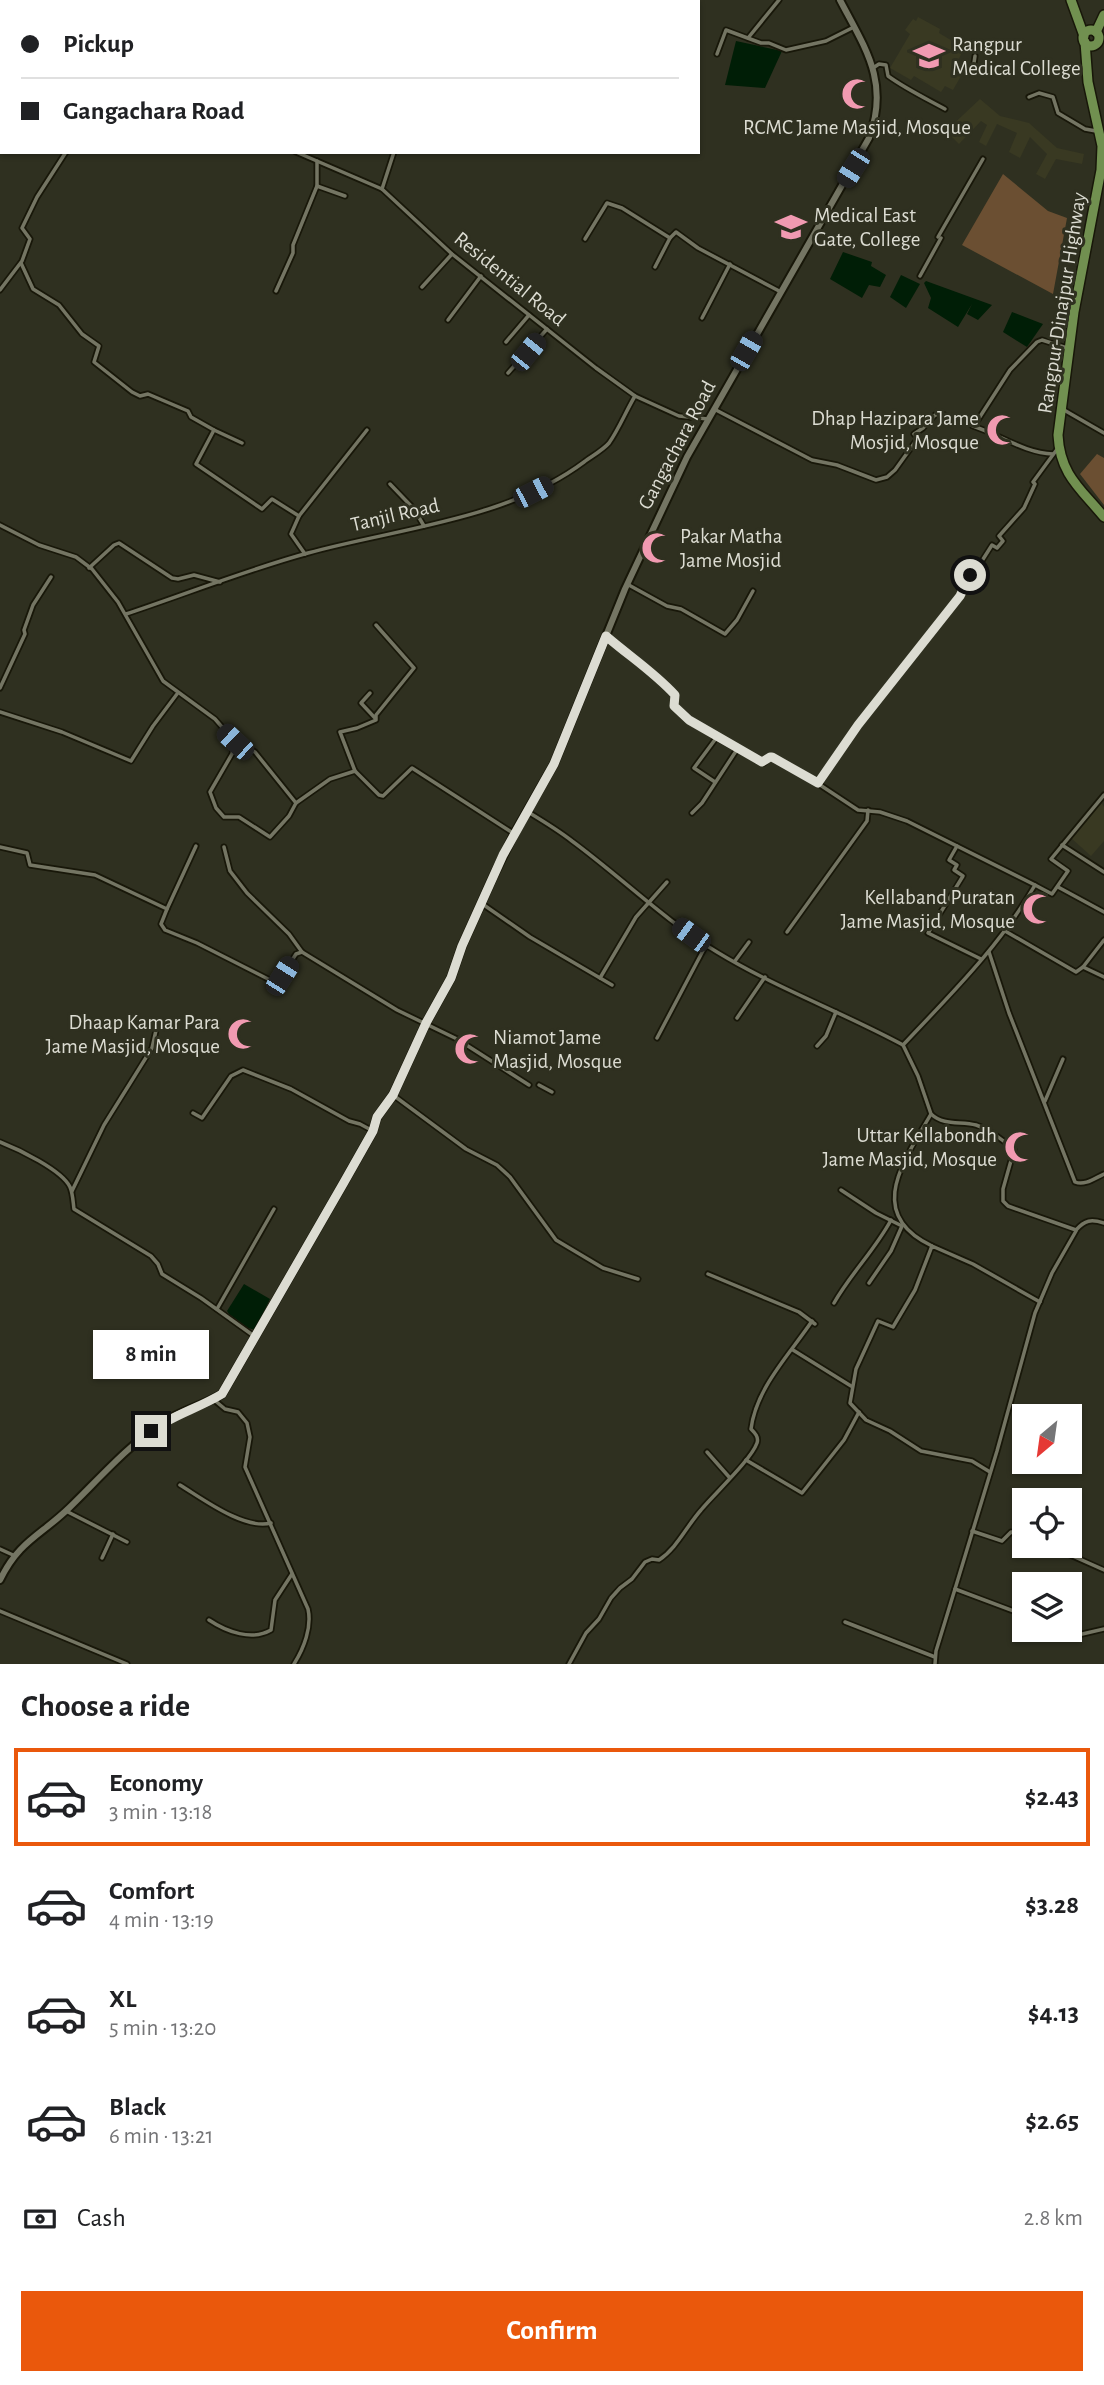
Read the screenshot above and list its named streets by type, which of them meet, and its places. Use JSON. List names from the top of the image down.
{
  "streets": {
    "highway": ["Rangpur-Dinajpur Highway"],
    "main road": ["Gangachara Road"],
    "street": ["Residential Road", "Tanjil Road"]
  },
  "crossings": [
    ["Residential Road", "Gangachara Road"],
    ["Residential Road", "Tanjil Road"]
  ],
  "places": {
    "school or university": ["Rangpur Medical College", "Medical East Gate, College"],
    "mosque": [
      "RCMC Jame Masjid, Mosque",
      "Dhap Hazipara Jame Mosjid, Mosque",
      "Pakar Matha Jame Mosjid",
      "Kellaband Puratan Jame Masjid, Mosque",
      "Dhaap Kamar Para Jame Masjid, Mosque",
      "Niamot Jame Masjid, Mosque",
      "Uttar Kellabondh Jame Masjid, Mosque"
    ]
  },
  "north": "bottom left",
  "page": {
    "banner": ["Pickup", "Gangachara Road"],
    "bubble": "8 min",
    "heading": "Choose a ride",
    "list": [
      {
        "name": "Economy",
        "note": "3 min · 13:18",
        "value": "$2.43"
      },
      {
        "name": "Comfort",
        "note": "4 min · 13:19",
        "value": "$3.28"
      },
      {
        "name": "XL",
        "note": "5 min · 13:20",
        "value": "$4.13"
      },
      {
        "name": "Black",
        "note": "6 min · 13:21",
        "value": "$2.65"
      }
    ],
    "pay": ["Cash", "2.8 km"],
    "buttons": "Confirm"
  }
}
